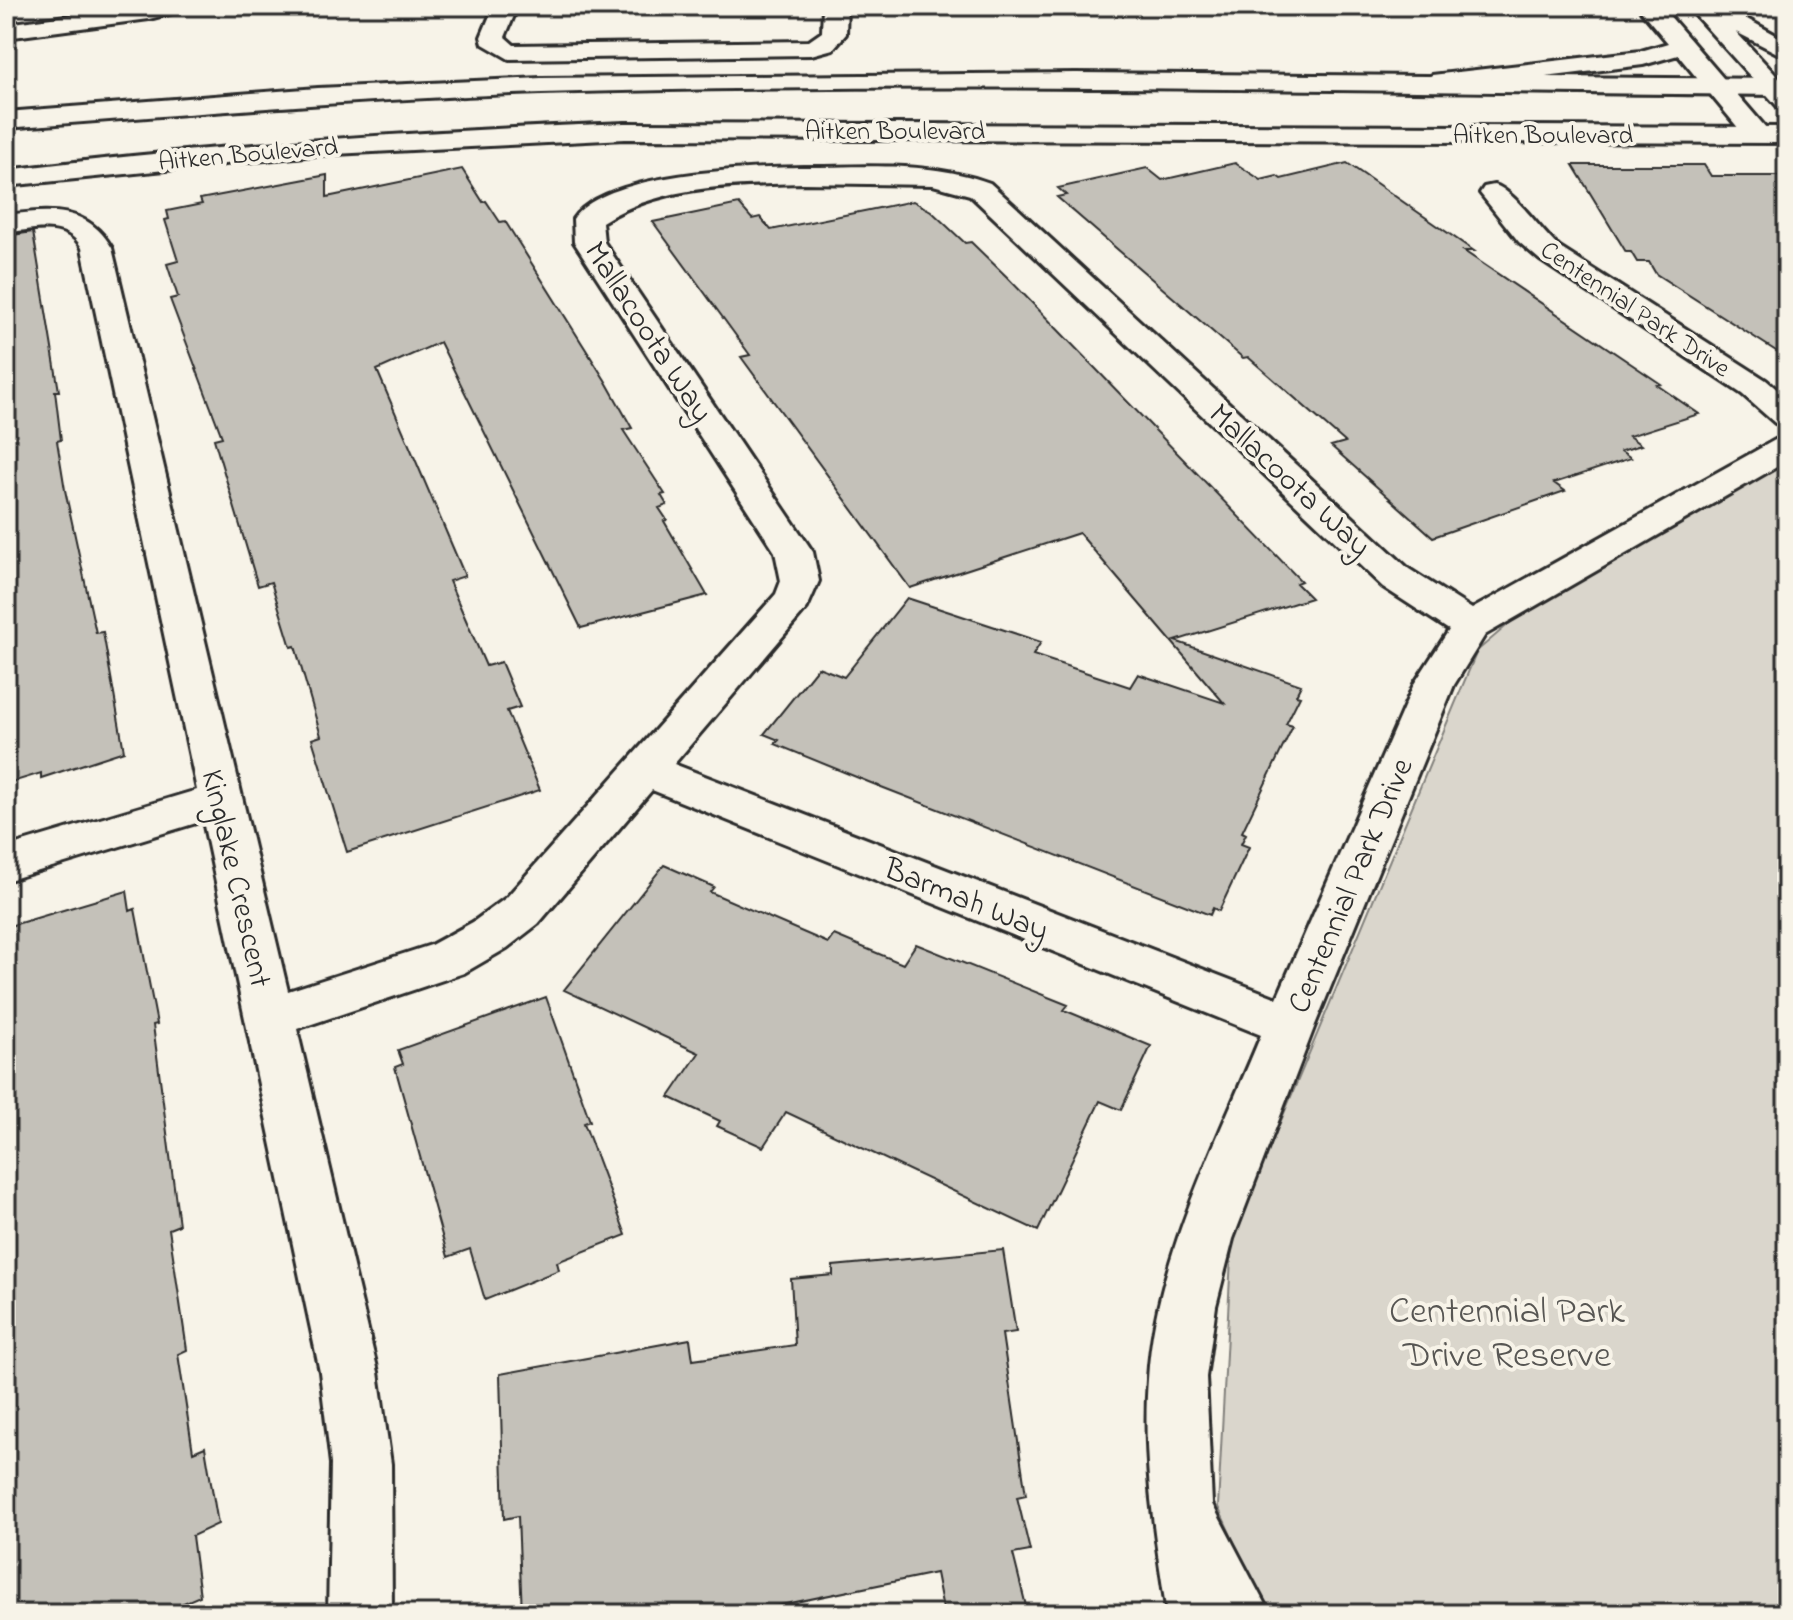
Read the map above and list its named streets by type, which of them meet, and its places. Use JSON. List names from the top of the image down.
{
  "streets": {
    "street": [
      "Aitken Boulevard",
      "Centennial Park Drive",
      "Mallacoota Way",
      "Kinglake Crescent",
      "Barmah Way"
    ]
  },
  "crossings": [
    ["Centennial Park Drive", "Mallacoota Way"],
    ["Centennial Park Drive", "Barmah Way"],
    ["Mallacoota Way", "Kinglake Crescent"],
    ["Mallacoota Way", "Barmah Way"]
  ],
  "parks": ["Centennial Park Drive Reserve"]
}
